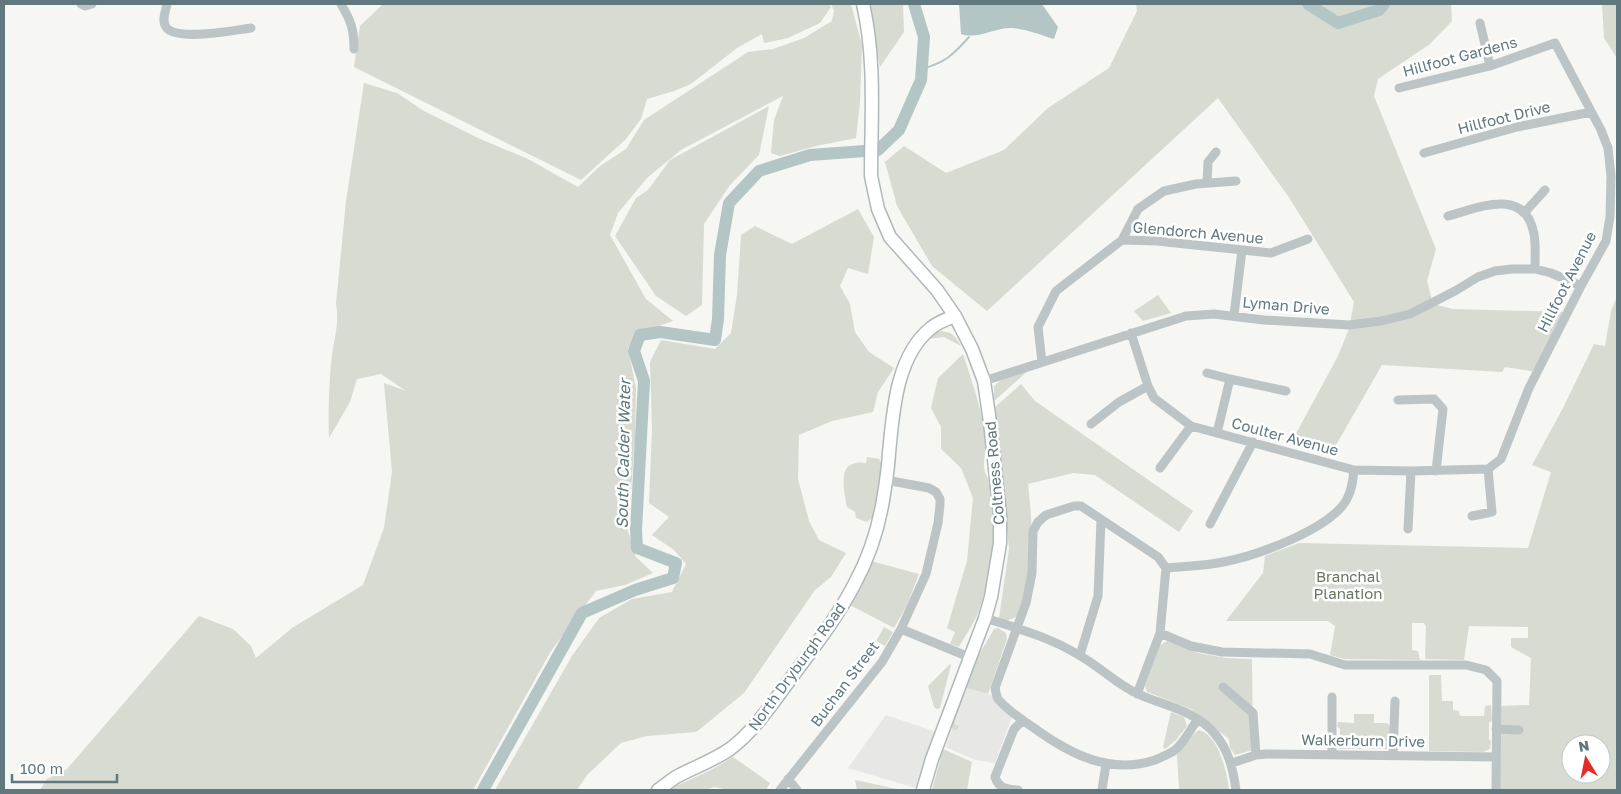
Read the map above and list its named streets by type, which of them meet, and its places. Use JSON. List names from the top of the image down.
{
  "streets": {
    "street": [
      "Hillfoot Gardens",
      "Hillfoot Drive",
      "Glendorch Avenue",
      "Hillfoot Avenue",
      "Lyman Drive",
      "Coulter Avenue",
      "Coltness Road",
      "North Dryburgh Road",
      "Buchan Street",
      "Walkerburn Drive"
    ]
  },
  "crossings": [
    ["Hillfoot Gardens", "Hillfoot Avenue"],
    ["Hillfoot Drive", "Hillfoot Avenue"],
    ["Glendorch Avenue", "Lyman Drive"],
    ["Hillfoot Avenue", "Lyman Drive"],
    ["Hillfoot Avenue", "Coulter Avenue"],
    ["Lyman Drive", "Coulter Avenue"],
    ["Lyman Drive", "Coltness Road"],
    ["Coltness Road", "North Dryburgh Road"],
    ["North Dryburgh Road", "Buchan Street"]
  ],
  "water": ["South Calder Water"],
  "parks": ["Branchal Planation"],
  "scale_bar": "100 m",
  "north": "top"
}
